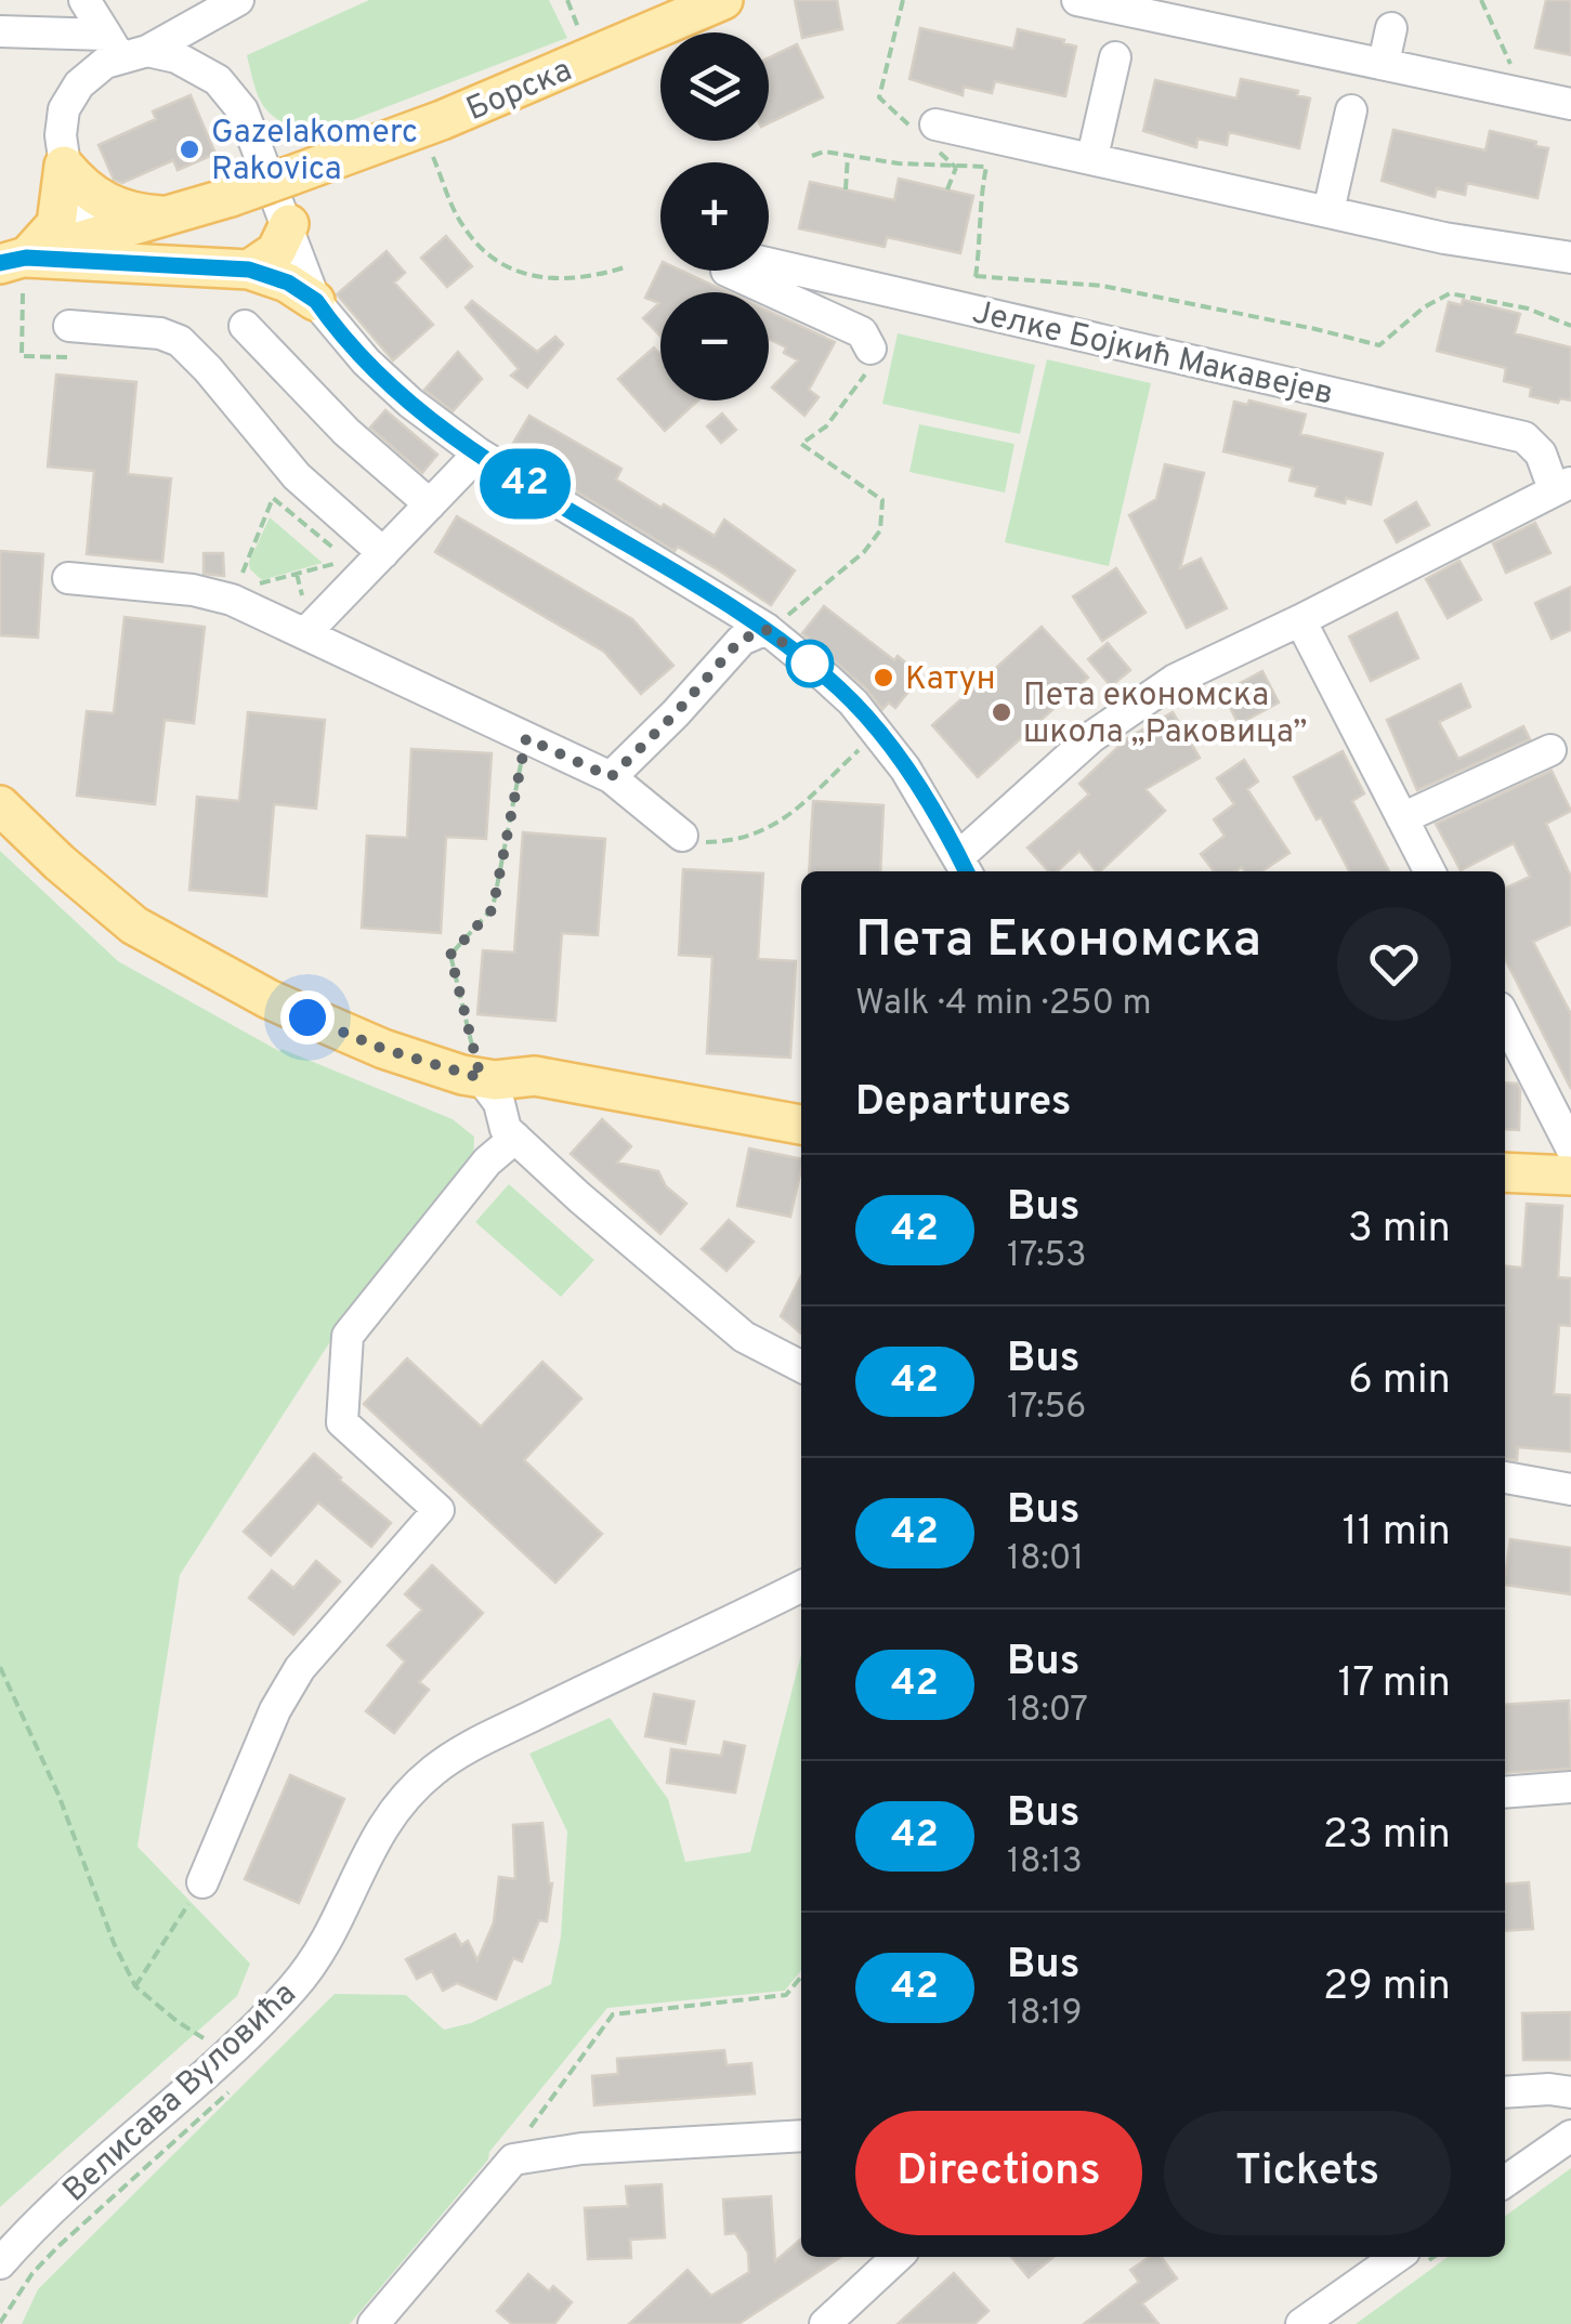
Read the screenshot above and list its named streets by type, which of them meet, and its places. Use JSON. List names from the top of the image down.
{
  "streets": {
    "main road": ["Борска"],
    "street": ["Јелке Бојкић Макавејев", "Велисава Вуловића"]
  },
  "places": ["Gazelakomerc Rakovica", "Катун", "Пета економска школа „Раковица”"],
  "lines": ["bus line 42"],
  "page": {
    "on_map": "42",
    "map_buttons": ["+", "−"],
    "heading": [
      ["Пета Економска", "Walk · 4 min · 250 m"],
      "Departures"
    ],
    "list": [
      {
        "mark": "42",
        "name": "Bus",
        "note": "17:53",
        "value": "3 min"
      },
      {
        "mark": "42",
        "name": "Bus",
        "note": "17:56",
        "value": "6 min"
      },
      {
        "mark": "42",
        "name": "Bus",
        "note": "18:01",
        "value": "11 min"
      },
      {
        "mark": "42",
        "name": "Bus",
        "note": "18:07",
        "value": "17 min"
      },
      {
        "mark": "42",
        "name": "Bus",
        "note": "18:13",
        "value": "23 min"
      },
      {
        "mark": "42",
        "name": "Bus",
        "note": "18:19",
        "value": "29 min"
      }
    ],
    "buttons": ["Directions", "Tickets"]
  }
}
